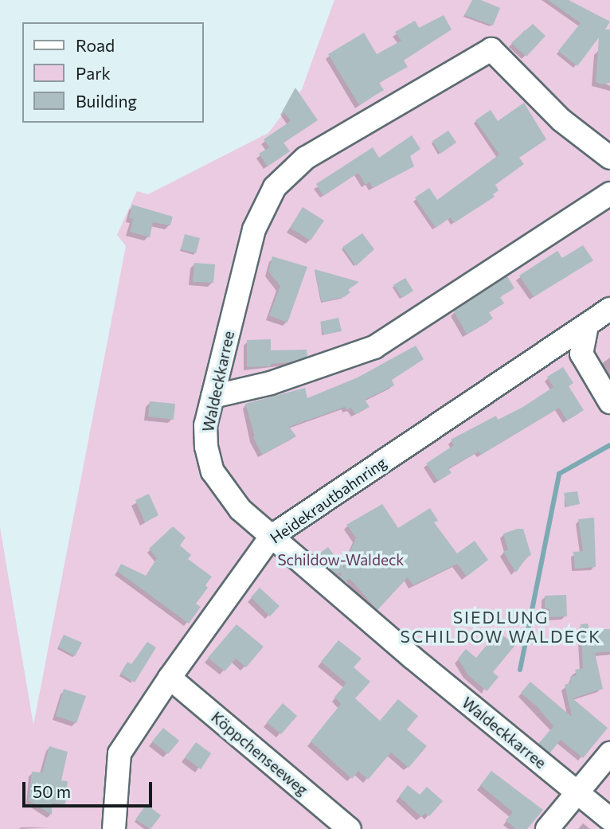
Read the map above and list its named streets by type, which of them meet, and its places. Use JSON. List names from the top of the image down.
{
  "streets": {
    "lane": ["Waldeckkarree", "Heidekrautbahnring", "Köppchenseeweg"]
  },
  "crossings": [
    ["Waldeckkarree", "Heidekrautbahnring"],
    ["Heidekrautbahnring", "Köppchenseeweg"]
  ],
  "districts": ["SIEDLUNG SCHILDOW WALDECK"],
  "parks": ["Schildow-Waldeck"],
  "legend": ["Road", "Park", "Building"],
  "scale_bar": "50 m"
}
